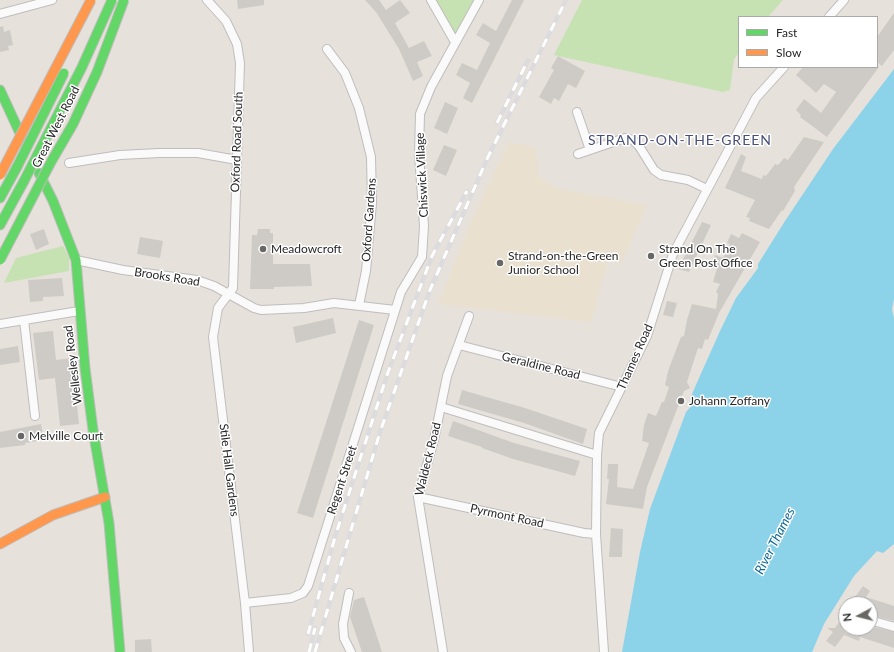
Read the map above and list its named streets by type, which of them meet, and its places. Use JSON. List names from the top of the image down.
{
  "streets": {
    "main road": ["Great West Road", "Wellesley Road"],
    "street": [
      "Oxford Road South",
      "Chiswick Village",
      "Oxford Gardens",
      "Brooks Road",
      "Thames Road",
      "Geraldine Road",
      "Waldeck Road",
      "Stile Hall Gardens",
      "Regent Street",
      "Pyrmont Road"
    ]
  },
  "crossings": [
    ["Oxford Road South", "Brooks Road"],
    ["Oxford Road South", "Stile Hall Gardens"],
    ["Chiswick Village", "Brooks Road"],
    ["Chiswick Village", "Regent Street"],
    ["Oxford Gardens", "Brooks Road"],
    ["Brooks Road", "Wellesley Road"],
    ["Brooks Road", "Stile Hall Gardens"],
    ["Brooks Road", "Regent Street"],
    ["Thames Road", "Geraldine Road"],
    ["Thames Road", "Pyrmont Road"],
    ["Geraldine Road", "Waldeck Road"],
    ["Waldeck Road", "Pyrmont Road"],
    ["Stile Hall Gardens", "Regent Street"]
  ],
  "districts": ["STRAND-ON-THE-GREEN"],
  "water": ["River Thames"],
  "places": [
    "Meadowcroft",
    "Strand On The Green Post Office",
    "Strand-on-the-Green Junior School",
    "Johann Zoffany",
    "Melville Court"
  ],
  "legend": ["Fast", "Slow"],
  "north": "left"
}
